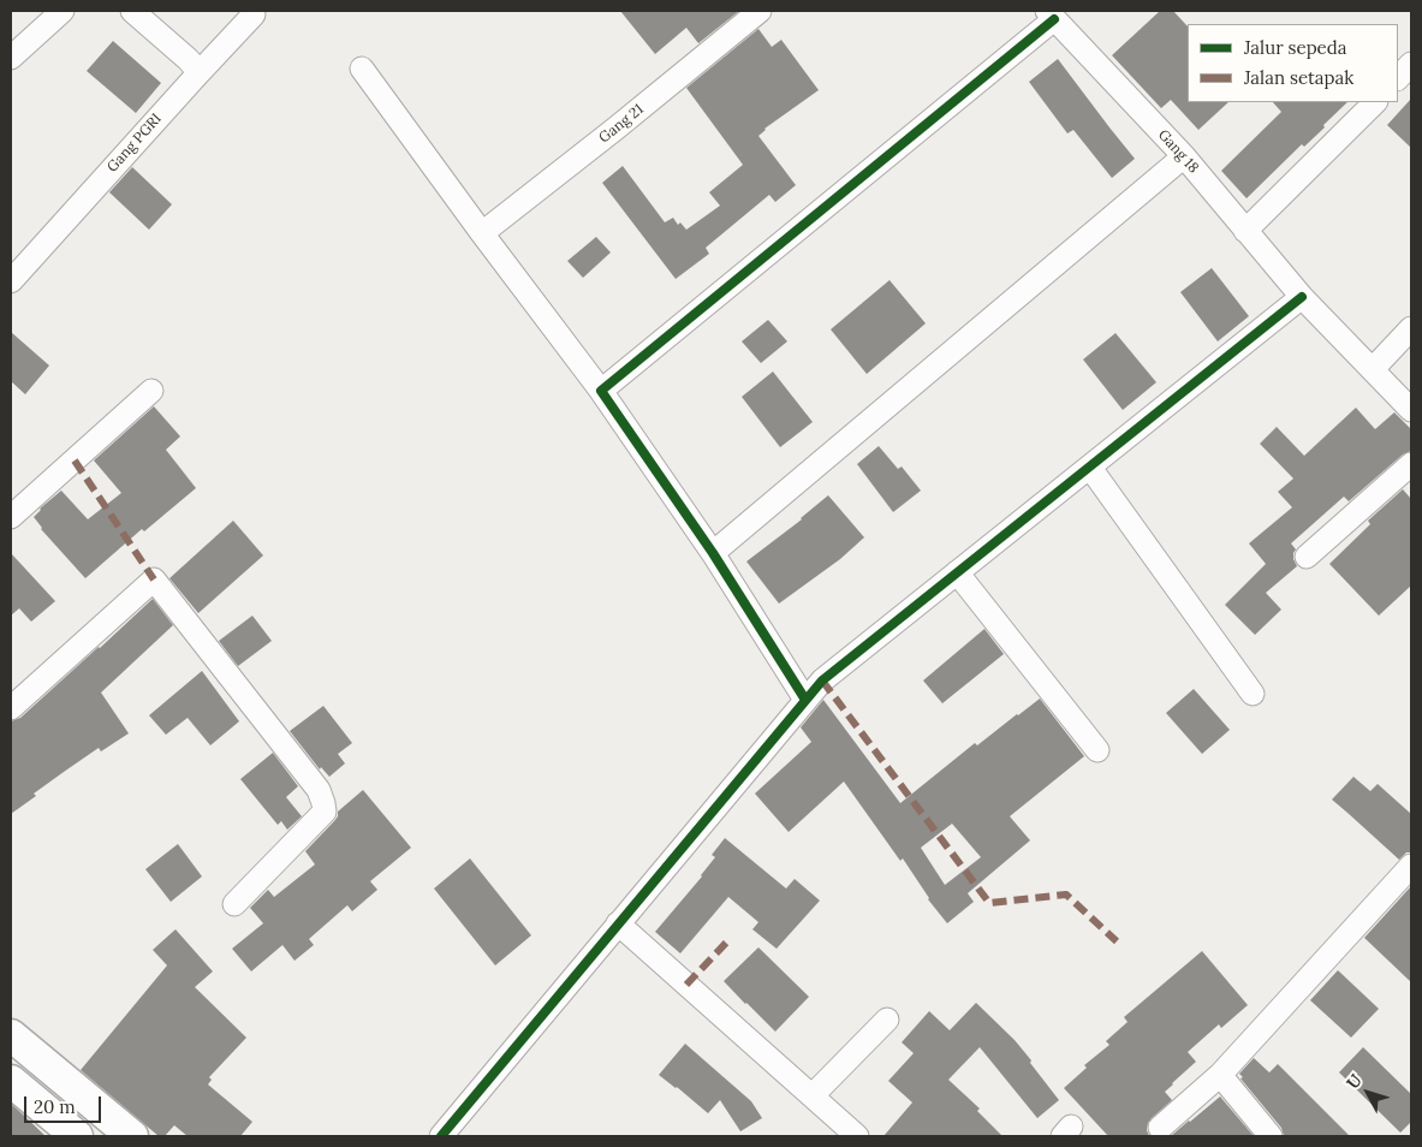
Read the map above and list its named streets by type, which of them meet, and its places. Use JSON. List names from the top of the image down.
{
  "streets": {
    "street": ["Gang 21", "Gang PGRI", "Gang 18"]
  },
  "legend": ["Jalur sepeda", "Jalan setapak"],
  "scale_bar": "20 m",
  "north": "top left"
}
